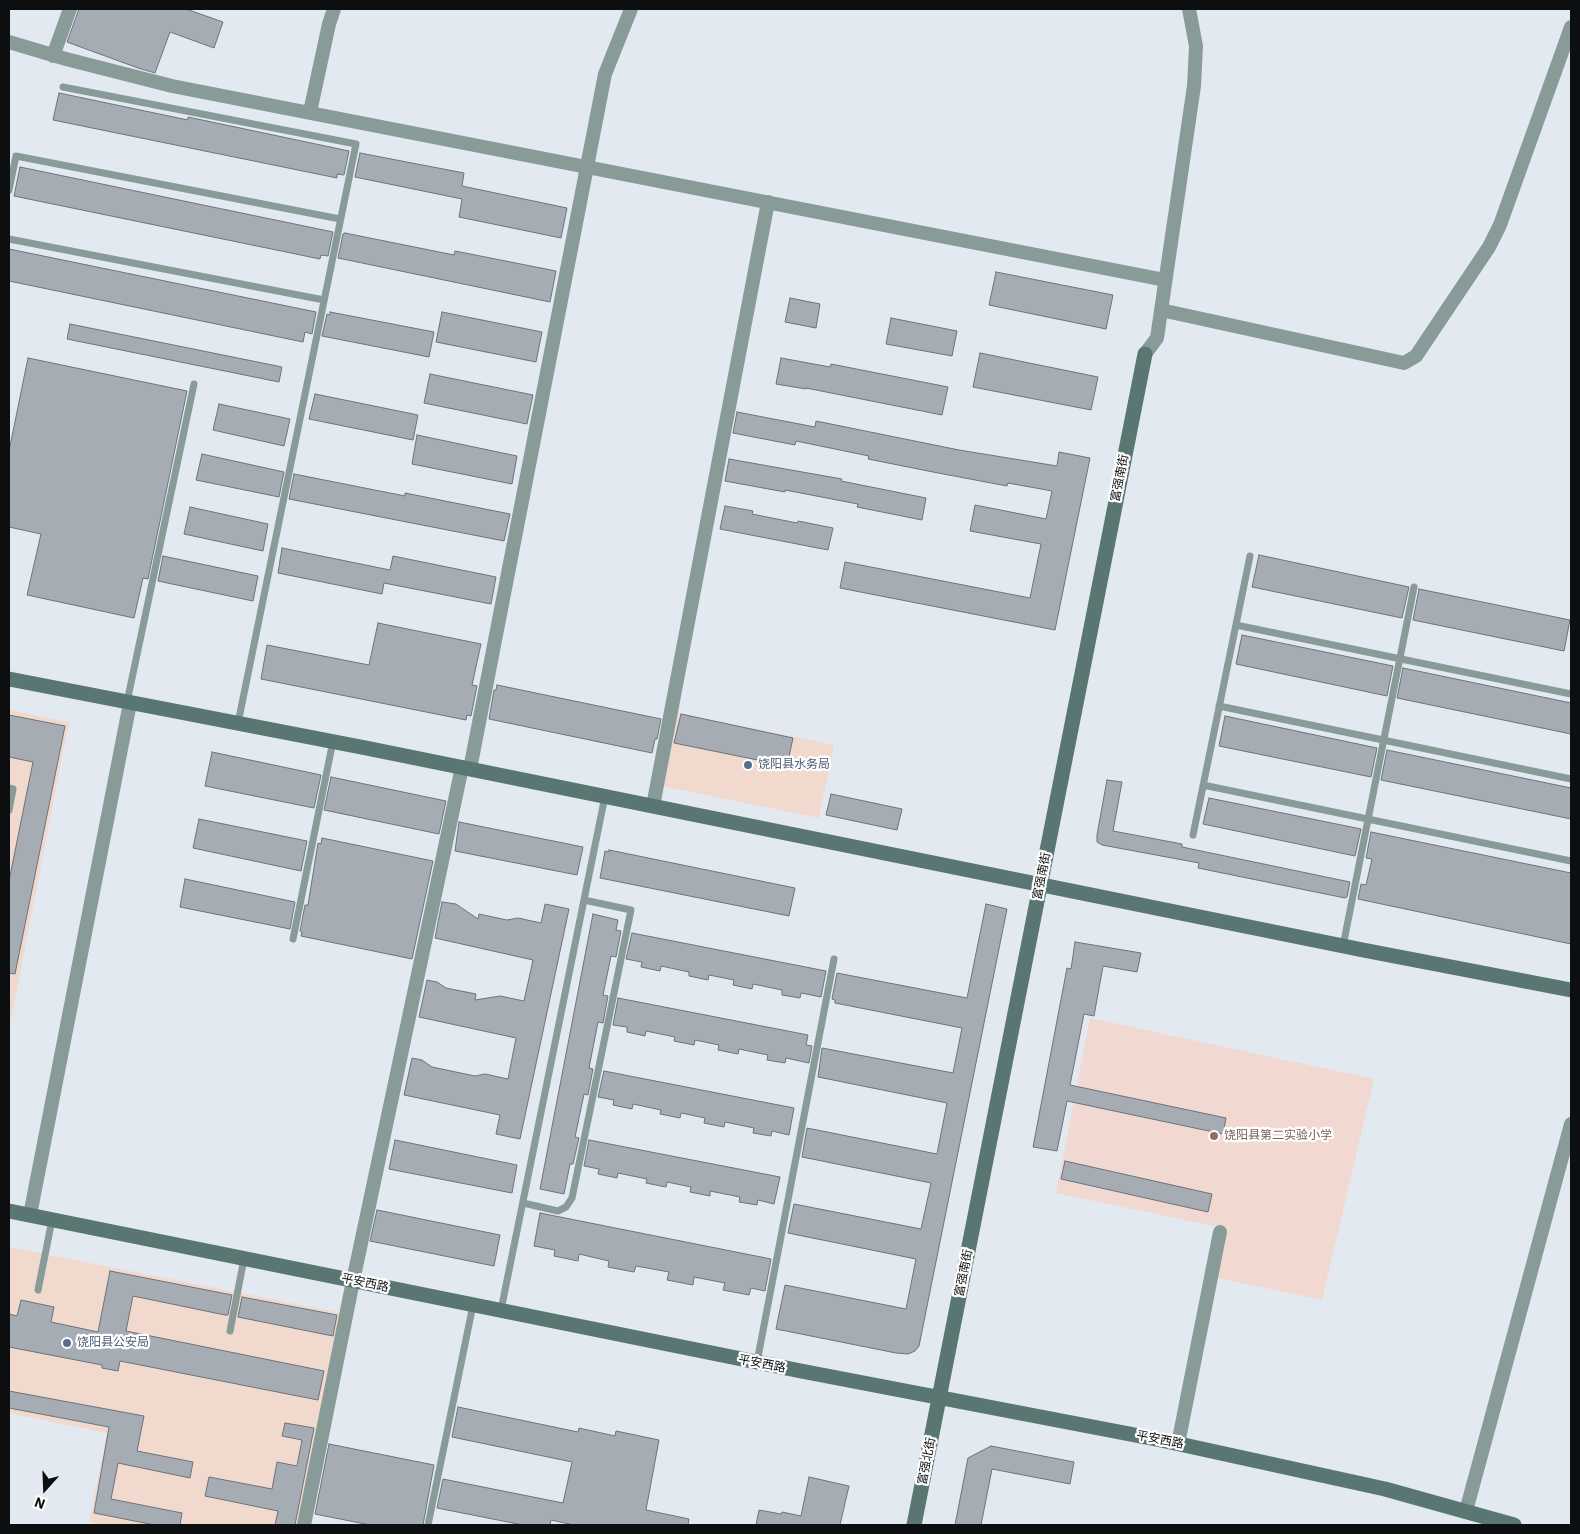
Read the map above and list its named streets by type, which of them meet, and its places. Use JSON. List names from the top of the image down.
{
  "streets": {
    "street": ["富强南街", "平安西路", "富强北街"]
  },
  "crossings": [
    ["富强南街", "平安西路"],
    ["富强南街", "富强北街"],
    ["平安西路", "富强北街"]
  ],
  "places": ["饶阳县水务局", "饶阳县第二实验小学", "饶阳县公安局"],
  "north": "bottom"
}
